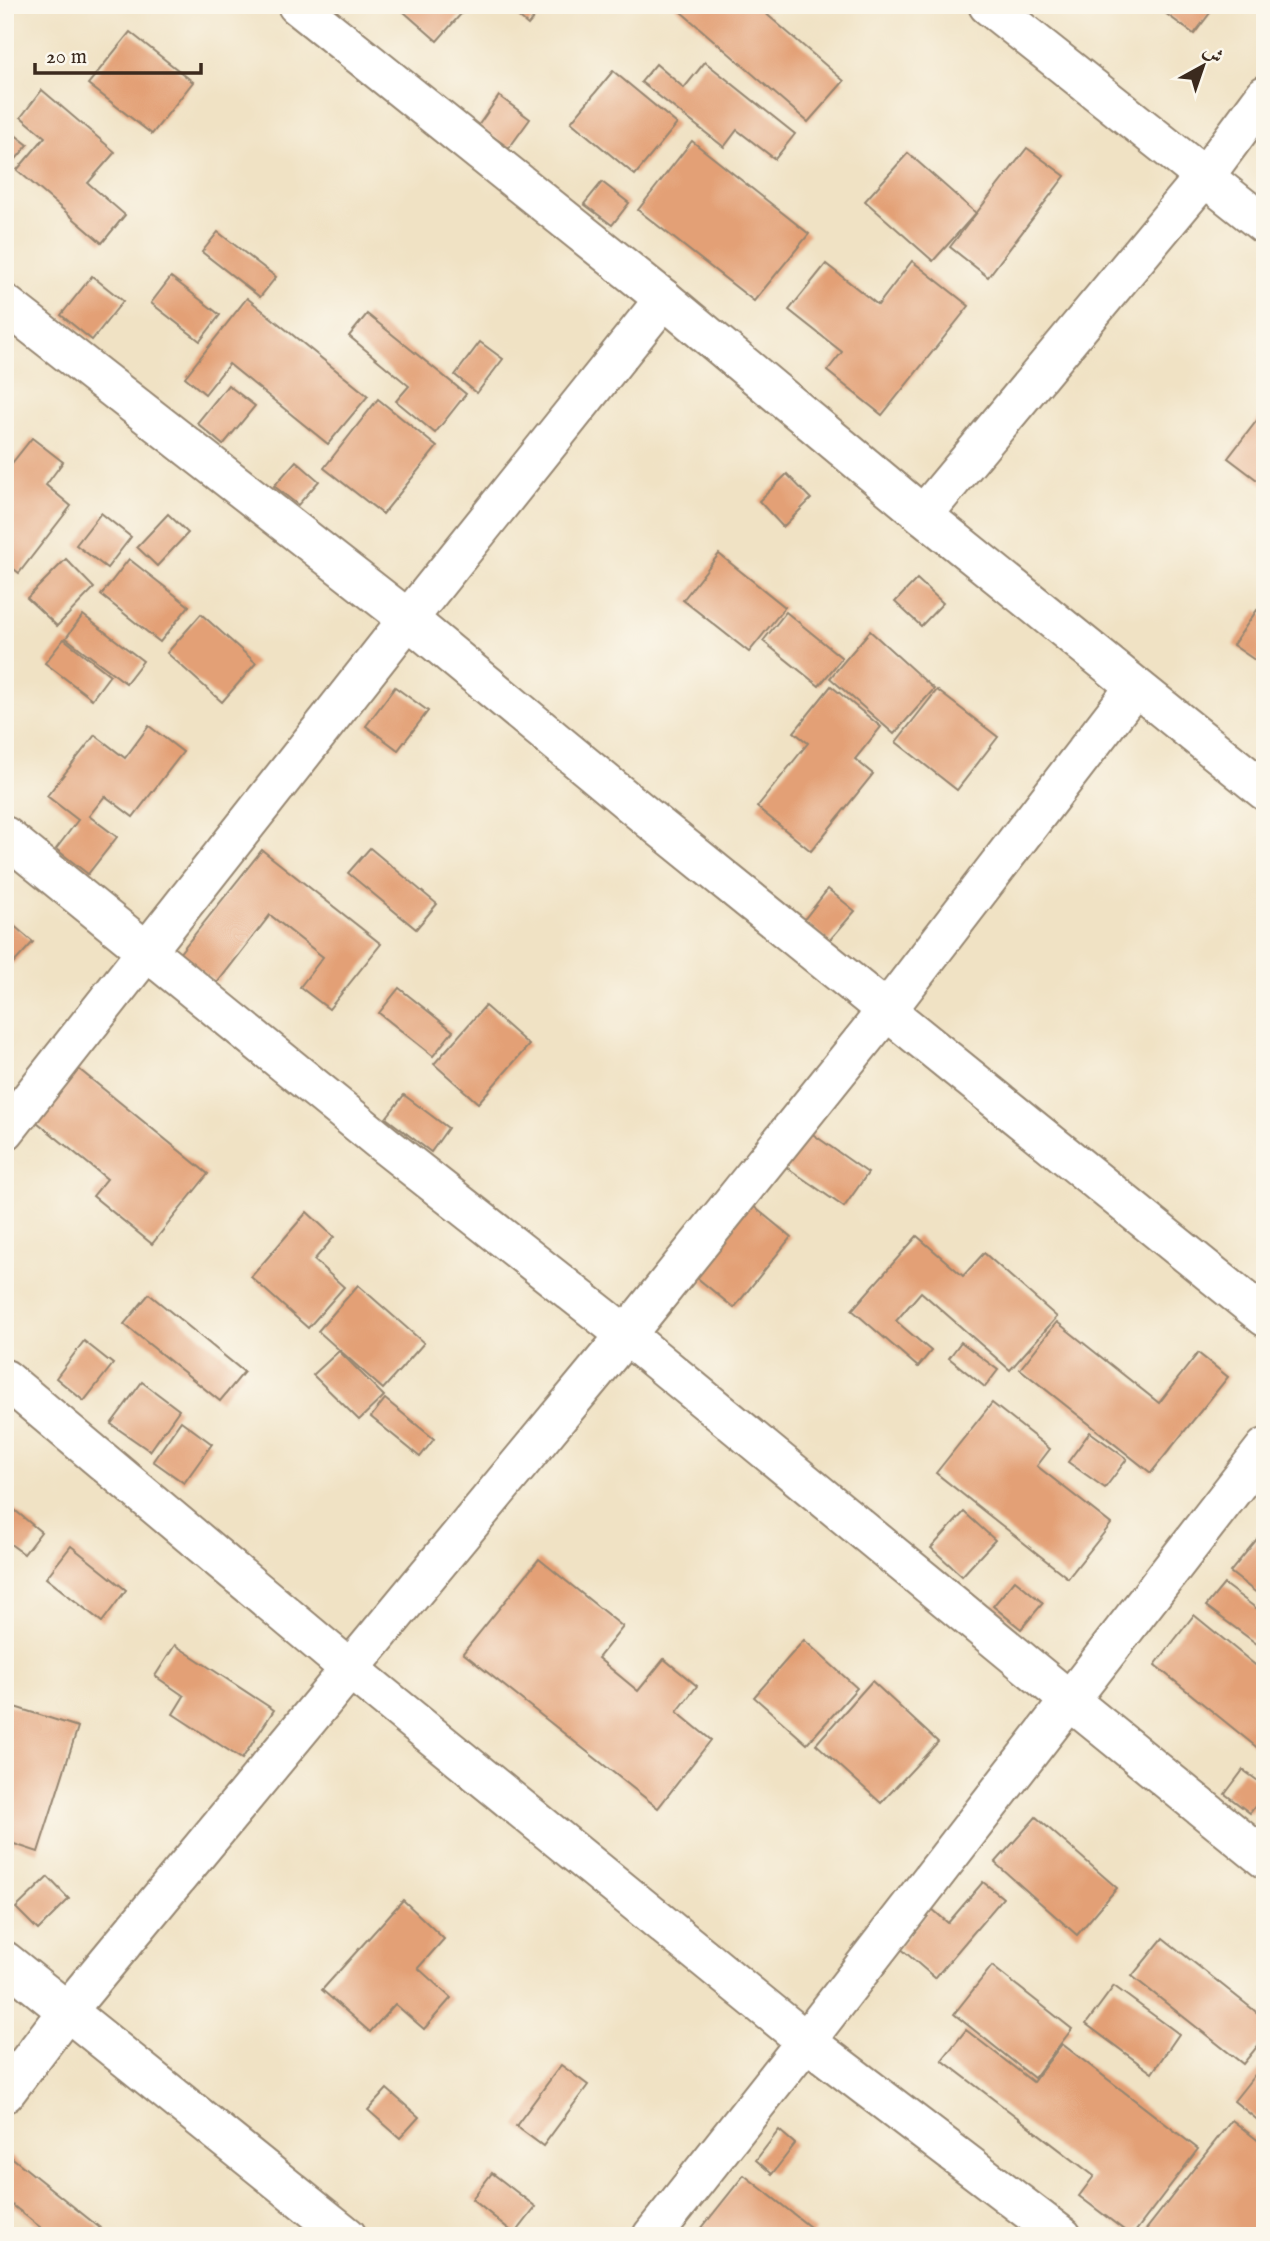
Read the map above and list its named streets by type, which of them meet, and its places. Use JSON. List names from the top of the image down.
{
  "scale_bar": "20 m",
  "north": "top right"
}
